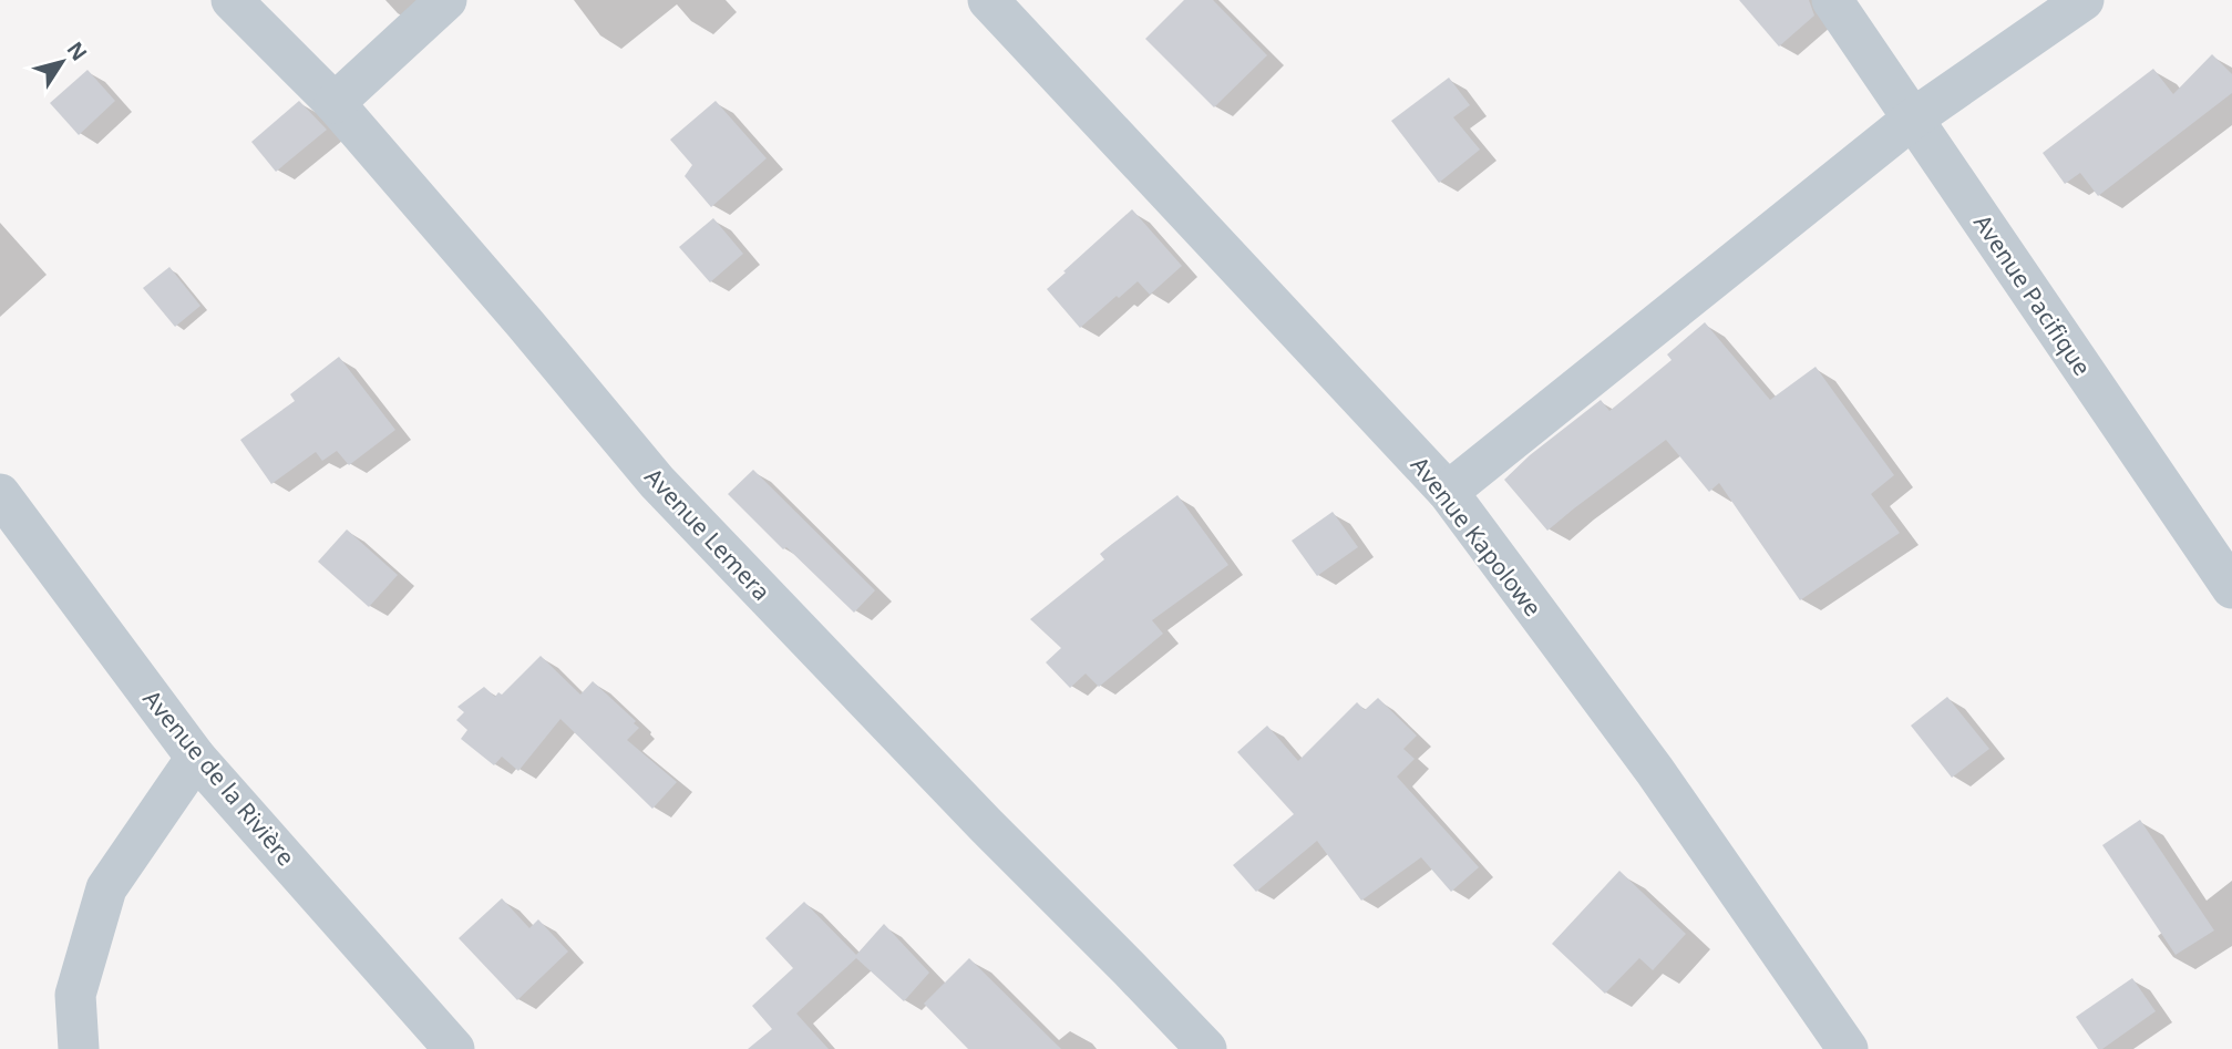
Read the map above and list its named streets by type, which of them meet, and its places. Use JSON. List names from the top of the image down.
{
  "streets": {
    "street": [
      "Avenue Pacifique",
      "Avenue Lemera",
      "Avenue Kapolowe",
      "Avenue de la Rivière"
    ]
  },
  "north": "top right"
}
